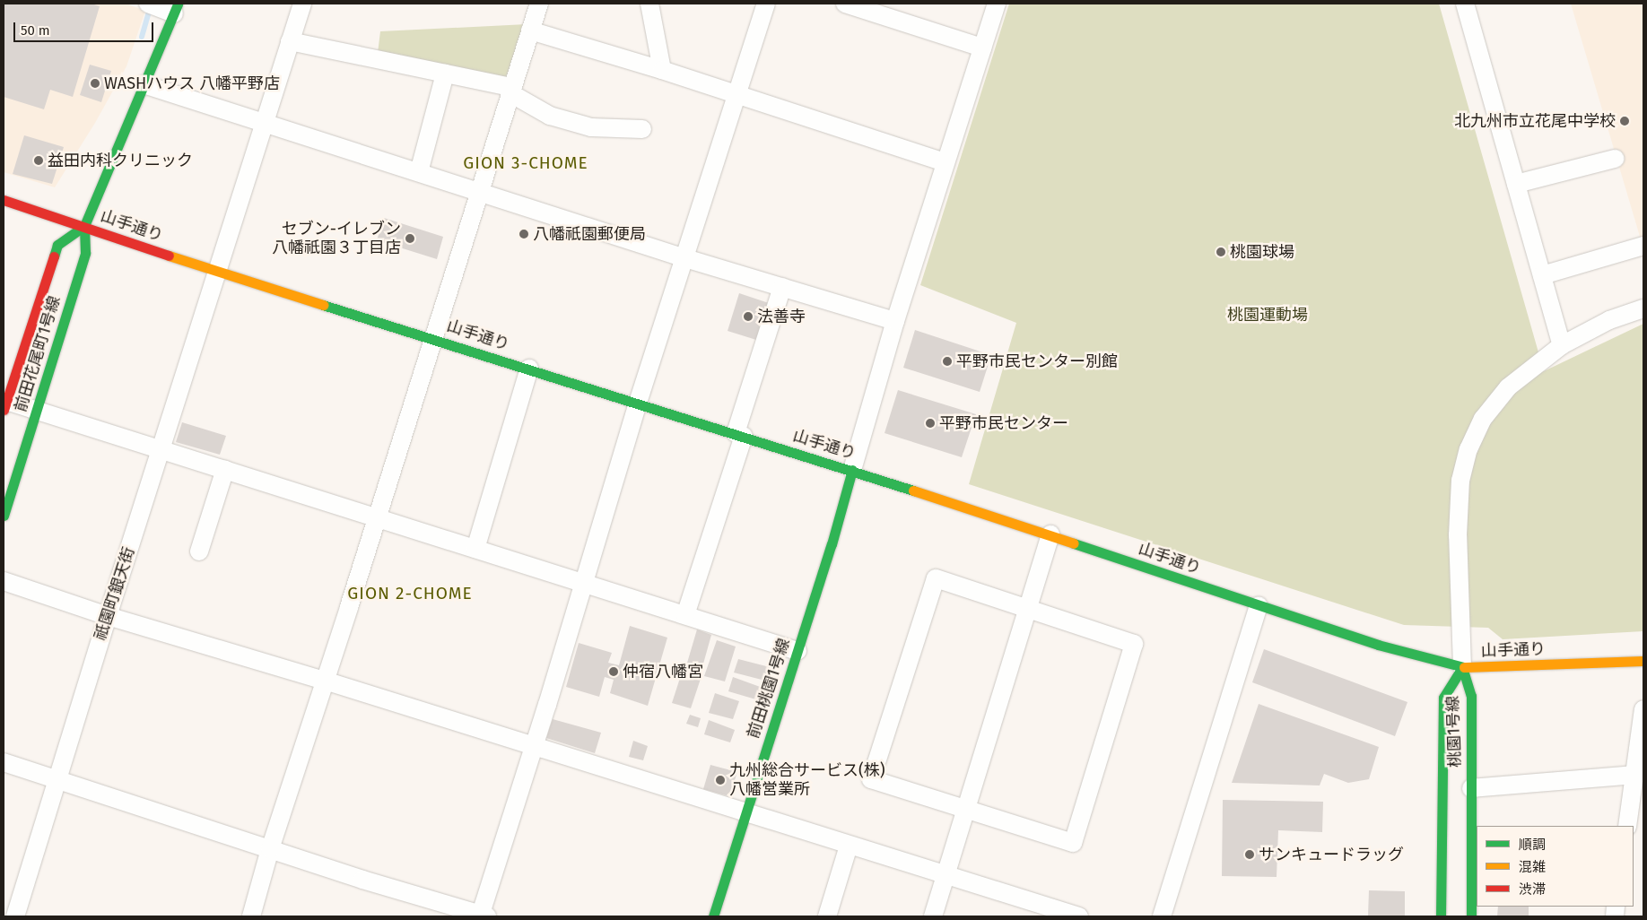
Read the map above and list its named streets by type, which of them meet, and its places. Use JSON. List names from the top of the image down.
{
  "streets": {
    "street": [
      "山手通り",
      "前田花尾町1号線",
      "祇園町銀天街",
      "前田桃園1号線",
      "桃園1号線"
    ]
  },
  "crossings": [
    ["山手通り", "前田花尾町1号線"],
    ["山手通り", "祇園町銀天街"],
    ["山手通り", "前田桃園1号線"],
    ["山手通り", "桃園1号線"]
  ],
  "districts": ["GION 3-CHOME", "GION 2-CHOME"],
  "parks": ["桃園運動場"],
  "places": [
    "WASHハウス 八幡平野店",
    "北九州市立花尾中学校",
    "益田内科クリニック",
    "八幡祇園郵便局",
    "セブン-イレブン 八幡祇園３丁目店",
    "桃園球場",
    "法善寺",
    "平野市民センター別館",
    "平野市民センター",
    "仲宿八幡宮",
    "九州総合サービス(株) 八幡営業所",
    "サンキュードラッグ"
  ],
  "legend": ["順調", "混雑", "渋滞"],
  "scale_bar": "50 m"
}
